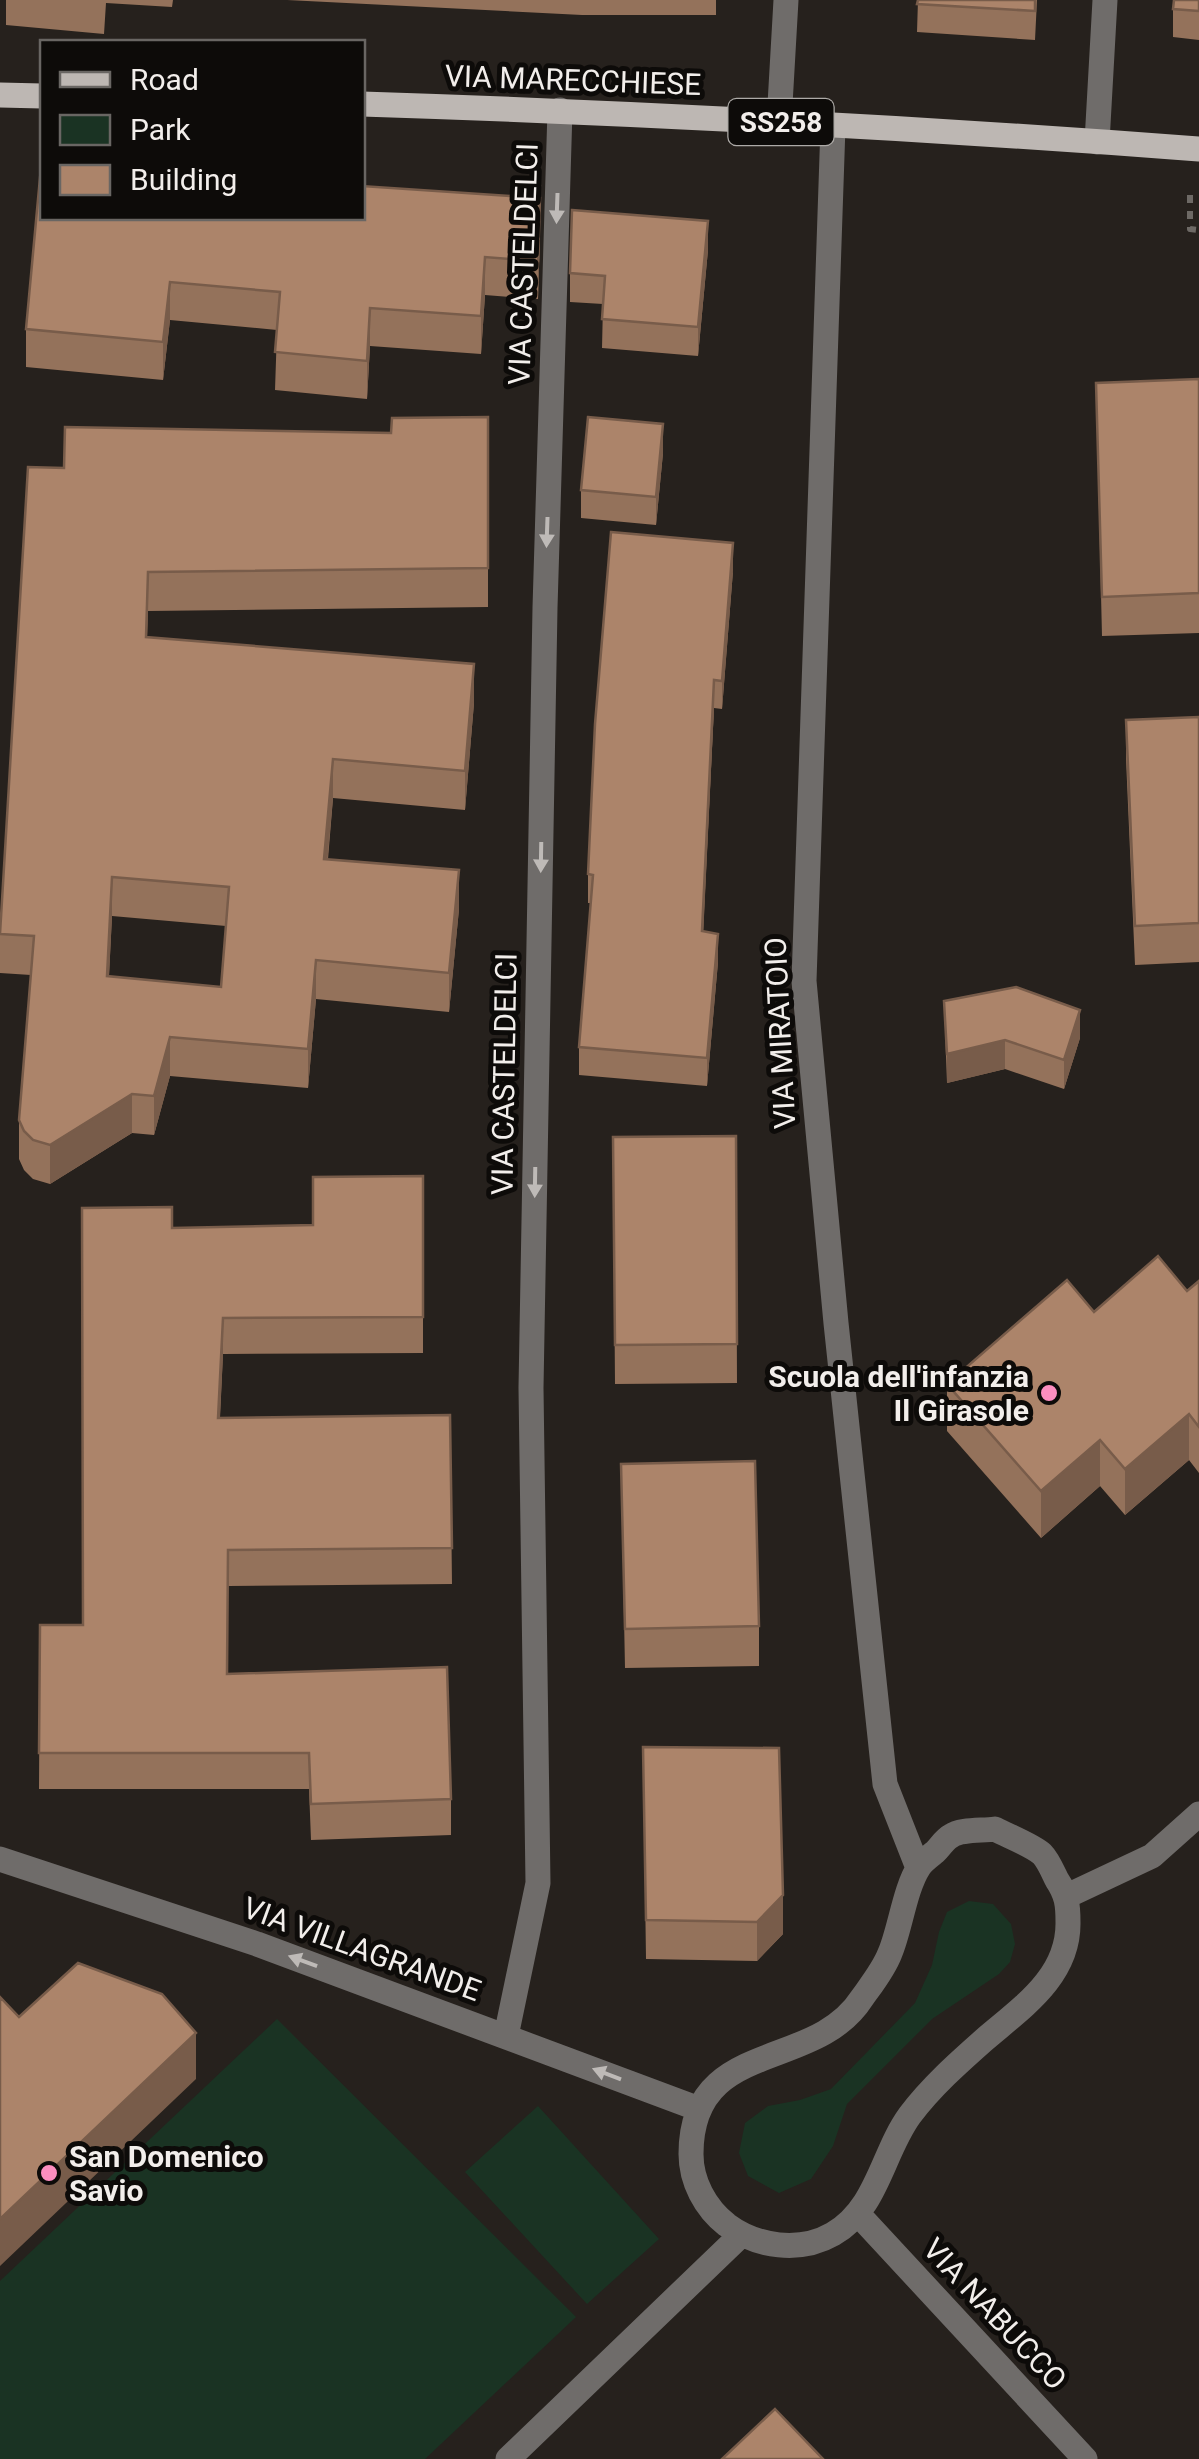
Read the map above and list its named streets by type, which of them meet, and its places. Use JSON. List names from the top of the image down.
{
  "streets": {
    "main road": ["VIA MARECCHIESE", "SS258"],
    "street": [
      "VIA CASTELDELCI",
      "VIA MIRATOIO",
      "VIA VILLAGRANDE",
      "VIA NABUCCO"
    ]
  },
  "crossings": [
    ["VIA MARECCHIESE", "VIA CASTELDELCI"],
    ["VIA MARECCHIESE", "VIA MIRATOIO"],
    ["VIA CASTELDELCI", "VIA VILLAGRANDE"]
  ],
  "one_way": ["VIA CASTELDELCI", "VIA VILLAGRANDE"],
  "places": ["Scuola dell'infanzia Il Girasole", "San Domenico Savio"],
  "legend": ["Road", "Park", "Building"]
}
